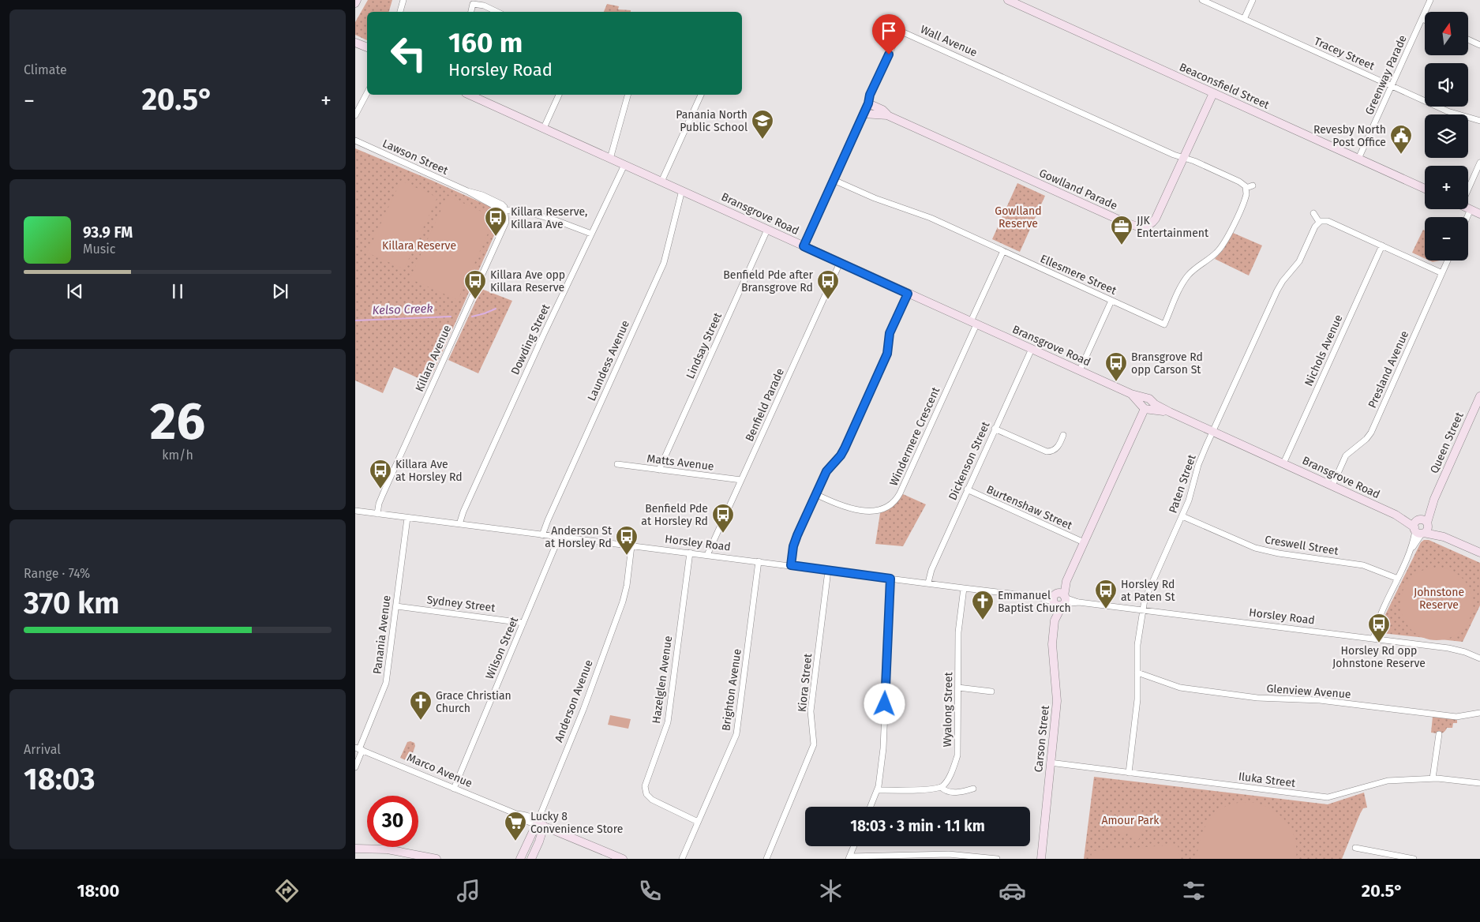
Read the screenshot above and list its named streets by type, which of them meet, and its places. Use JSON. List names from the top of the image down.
{
  "streets": {
    "main road": [
      "Wall Avenue",
      "Beaconsfield Street",
      "Gowlland Parade",
      "Bransgrove Road",
      "Queen Street",
      "Anderson Avenue",
      "Carson Street",
      "Marco Avenue"
    ],
    "street": [
      "Tracey Street",
      "Greenway Parade",
      "Lawson Street",
      "Ellesmere Street",
      "Dowding Street",
      "Lindsay Street",
      "Nichols Avenue",
      "Killara Avenue",
      "Laundess Avenue",
      "Presland Avenue",
      "Benfield Parade",
      "Windermere Crescent",
      "Dickenson Street",
      "Matts Avenue",
      "Paten Street",
      "Burtenshaw Street",
      "Horsley Road",
      "Creswell Street",
      "Sydney Street",
      "Panania Avenue",
      "Wilson Street",
      "Hazelglen Avenue",
      "Kiora Street",
      "Brighton Avenue",
      "Glenview Avenue",
      "Wyalong Street",
      "Iluka Street"
    ]
  },
  "crossings": [
    ["Wall Avenue", "Gowlland Parade"],
    ["Wall Avenue", "Bransgrove Road"],
    ["Wall Avenue", "Ellesmere Street"],
    ["Tracey Street", "Greenway Parade"],
    ["Greenway Parade", "Beaconsfield Street"],
    ["Beaconsfield Street", "Gowlland Parade"],
    ["Lawson Street", "Dowding Street"],
    ["Lawson Street", "Killara Avenue"],
    ["Bransgrove Road", "Dowding Street"],
    ["Bransgrove Road", "Lindsay Street"],
    ["Bransgrove Road", "Nichols Avenue"],
    ["Bransgrove Road", "Laundess Avenue"],
    ["Bransgrove Road", "Presland Avenue"],
    ["Bransgrove Road", "Benfield Parade"],
    ["Bransgrove Road", "Windermere Crescent"],
    ["Bransgrove Road", "Queen Street"],
    ["Bransgrove Road", "Dickenson Street"],
    ["Bransgrove Road", "Paten Street"],
    ["Bransgrove Road", "Carson Street"],
    ["Ellesmere Street", "Windermere Crescent"],
    ["Dowding Street", "Horsley Road"],
    ["Lindsay Street", "Matts Avenue"],
    ["Killara Avenue", "Horsley Road"],
    ["Laundess Avenue", "Horsley Road"],
    ["Benfield Parade", "Matts Avenue"],
    ["Benfield Parade", "Horsley Road"],
    ["Queen Street", "Horsley Road"],
    ["Queen Street", "Creswell Street"],
    ["Dickenson Street", "Burtenshaw Street"],
    ["Dickenson Street", "Horsley Road"],
    ["Paten Street", "Horsley Road"],
    ["Paten Street", "Creswell Street"],
    ["Paten Street", "Glenview Avenue"],
    ["Paten Street", "Iluka Street"],
    ["Burtenshaw Street", "Carson Street"],
    ["Horsley Road", "Panania Avenue"],
    ["Horsley Road", "Wilson Street"],
    ["Horsley Road", "Hazelglen Avenue"],
    ["Horsley Road", "Kiora Street"],
    ["Horsley Road", "Brighton Avenue"],
    ["Horsley Road", "Anderson Avenue"],
    ["Horsley Road", "Wyalong Street"],
    ["Horsley Road", "Carson Street"],
    ["Sydney Street", "Panania Avenue"],
    ["Sydney Street", "Wilson Street"],
    ["Panania Avenue", "Marco Avenue"],
    ["Wilson Street", "Marco Avenue"],
    ["Hazelglen Avenue", "Brighton Avenue"],
    ["Anderson Avenue", "Marco Avenue"],
    ["Carson Street", "Iluka Street"]
  ],
  "water": ["Kelso Creek"],
  "parks": [
    "Gowlland Reserve",
    "Killara Reserve",
    "Johnstone Reserve",
    "Amour Park"
  ],
  "places": {
    "school or university": ["Panania North Public School"],
    "public building": ["Revesby North Post Office"],
    "bus stop": [
      "Killara Reserve, Killara Ave",
      "Killara Ave opp Killara Reserve",
      "Benfield Pde after Bransgrove Rd",
      "Bransgrove Rd opp Carson St",
      "Killara Ave at Horsley Rd",
      "Benfield Pde at Horsley Rd",
      "Anderson St at Horsley Rd",
      "Horsley Rd at Paten St",
      "Horsley Rd opp Johnstone Reserve"
    ],
    "office": ["JJK Entertainment"],
    "church": ["Emmanuel Baptist Church", "Grace Christian Church"],
    "supermarket": ["Lucky 8 Convenience Store"]
  },
  "north": "top",
  "page": {
    "tile": [
      "Climate",
      ["26", "km/h"],
      ["Range · 74%", "370 km"],
      ["Arrival", "18:03"]
    ],
    "map_buttons": ["+", "−"],
    "turn": ["160 m", "Horsley Road"],
    "heat": ["−", "20.5°", "+"],
    "song": ["93.9 FM", "Music"],
    "limit": "30",
    "trip": "18:03 · 3 min · 1.1 km",
    "tabs": ["18:00", "20.5°"]
  }
}
